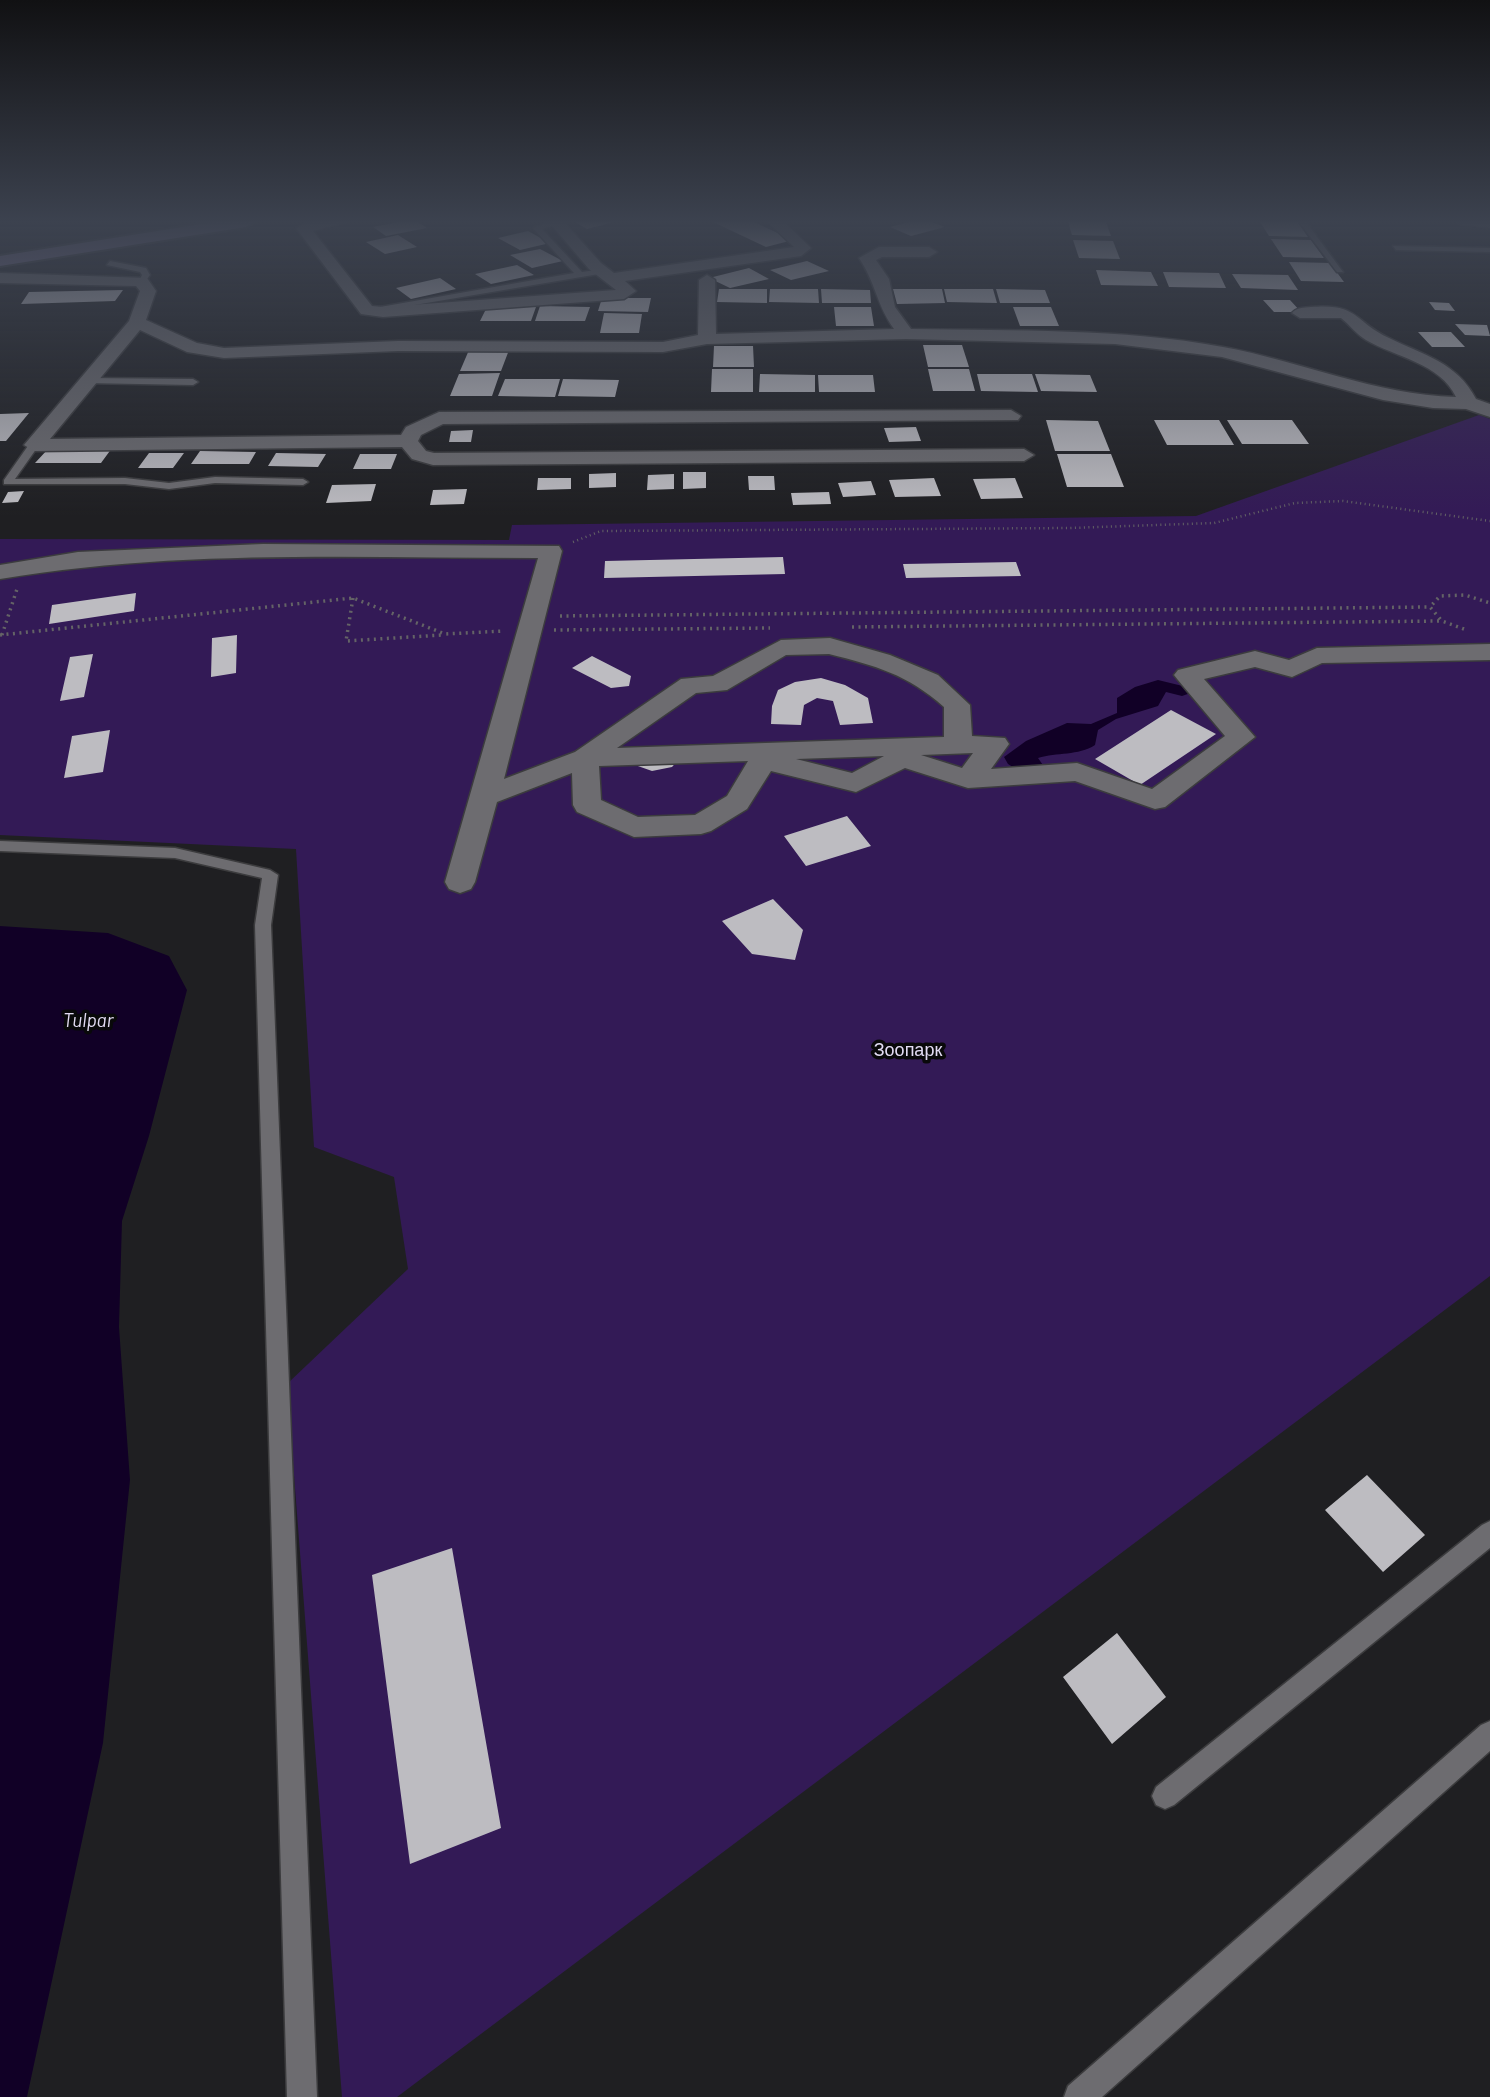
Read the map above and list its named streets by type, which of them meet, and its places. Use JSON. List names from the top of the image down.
{
  "water": ["Tulpar"],
  "parks": ["Зоопарк"]
}
